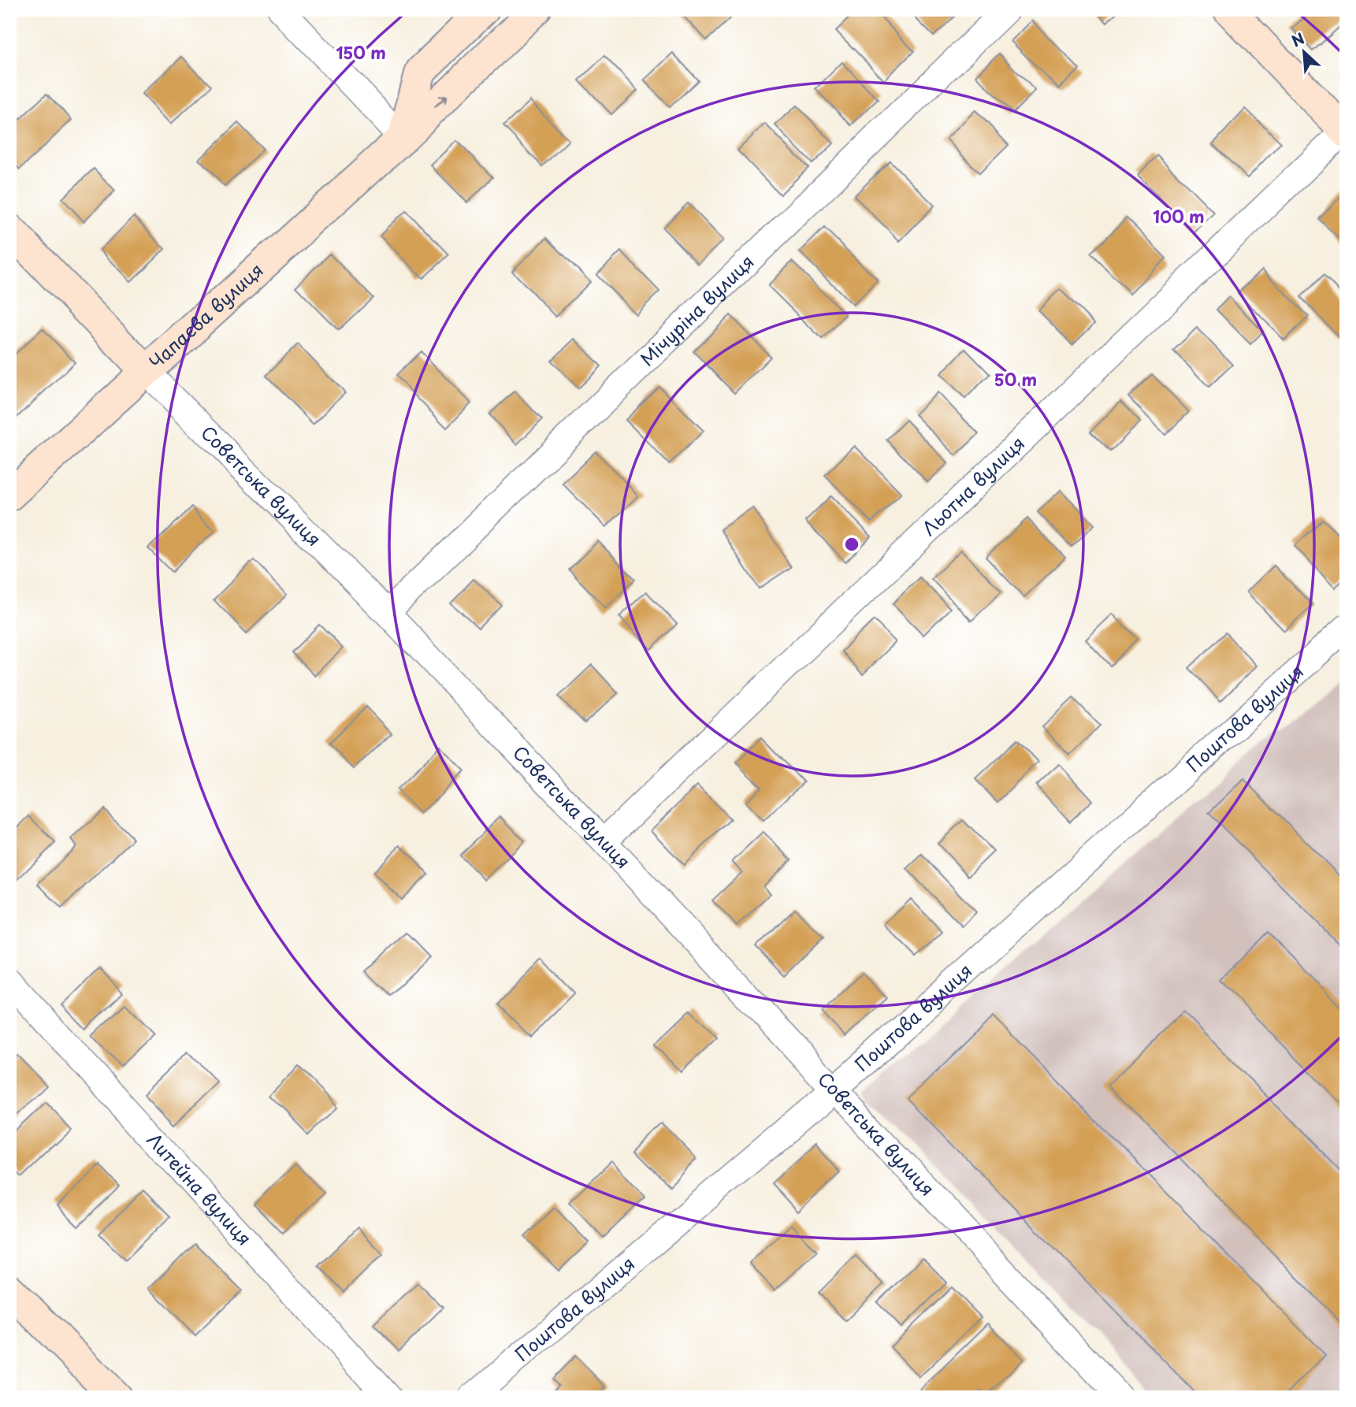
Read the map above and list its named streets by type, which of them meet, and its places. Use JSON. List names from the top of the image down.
{
  "streets": {
    "street": [
      "Мічуріна вулиця",
      "Чапаєва вулиця",
      "Советська вулиця",
      "Льотна вулиця",
      "Поштова вулиця",
      "Литейна вулиця"
    ]
  },
  "crossings": [
    ["Мічуріна вулиця", "Советська вулиця"],
    ["Чапаєва вулиця", "Советська вулиця"],
    ["Советська вулиця", "Льотна вулиця"],
    ["Советська вулиця", "Поштова вулиця"]
  ],
  "north": "top left",
  "rings": ["150 m", "100 m", "50 m"]
}
